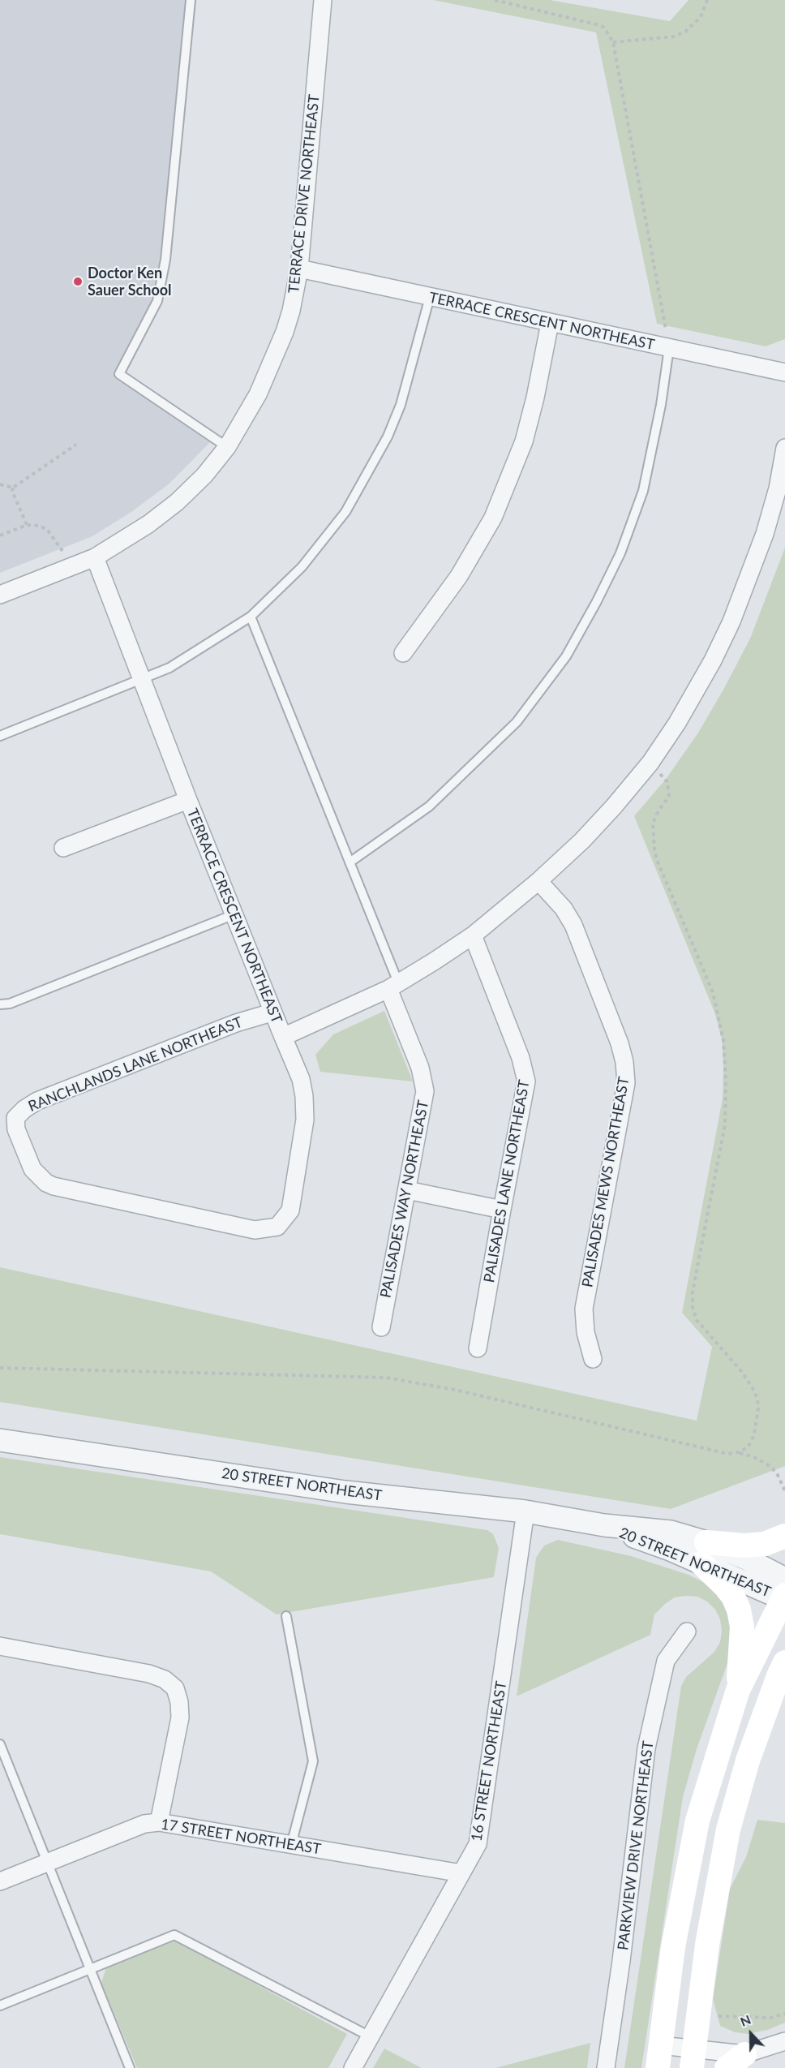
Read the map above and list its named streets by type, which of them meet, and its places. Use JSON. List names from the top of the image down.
{
  "streets": {
    "street": [
      "TERRACE DRIVE NORTHEAST",
      "TERRACE CRESCENT NORTHEAST",
      "RANCHLANDS LANE NORTHEAST",
      "PALISADES LANE NORTHEAST",
      "PALISADES MEWS NORTHEAST",
      "PALISADES WAY NORTHEAST",
      "20 STREET NORTHEAST",
      "16 STREET NORTHEAST",
      "17 STREET NORTHEAST",
      "PARKVIEW DRIVE NORTHEAST"
    ]
  },
  "crossings": [
    ["TERRACE DRIVE NORTHEAST", "TERRACE CRESCENT NORTHEAST"],
    ["TERRACE CRESCENT NORTHEAST", "RANCHLANDS LANE NORTHEAST"],
    ["TERRACE CRESCENT NORTHEAST", "PALISADES LANE NORTHEAST"],
    ["TERRACE CRESCENT NORTHEAST", "PALISADES MEWS NORTHEAST"],
    ["TERRACE CRESCENT NORTHEAST", "PALISADES WAY NORTHEAST"],
    ["20 STREET NORTHEAST", "16 STREET NORTHEAST"],
    ["16 STREET NORTHEAST", "17 STREET NORTHEAST"]
  ],
  "places": ["Doctor Ken Sauer School"],
  "north": "top"
}
